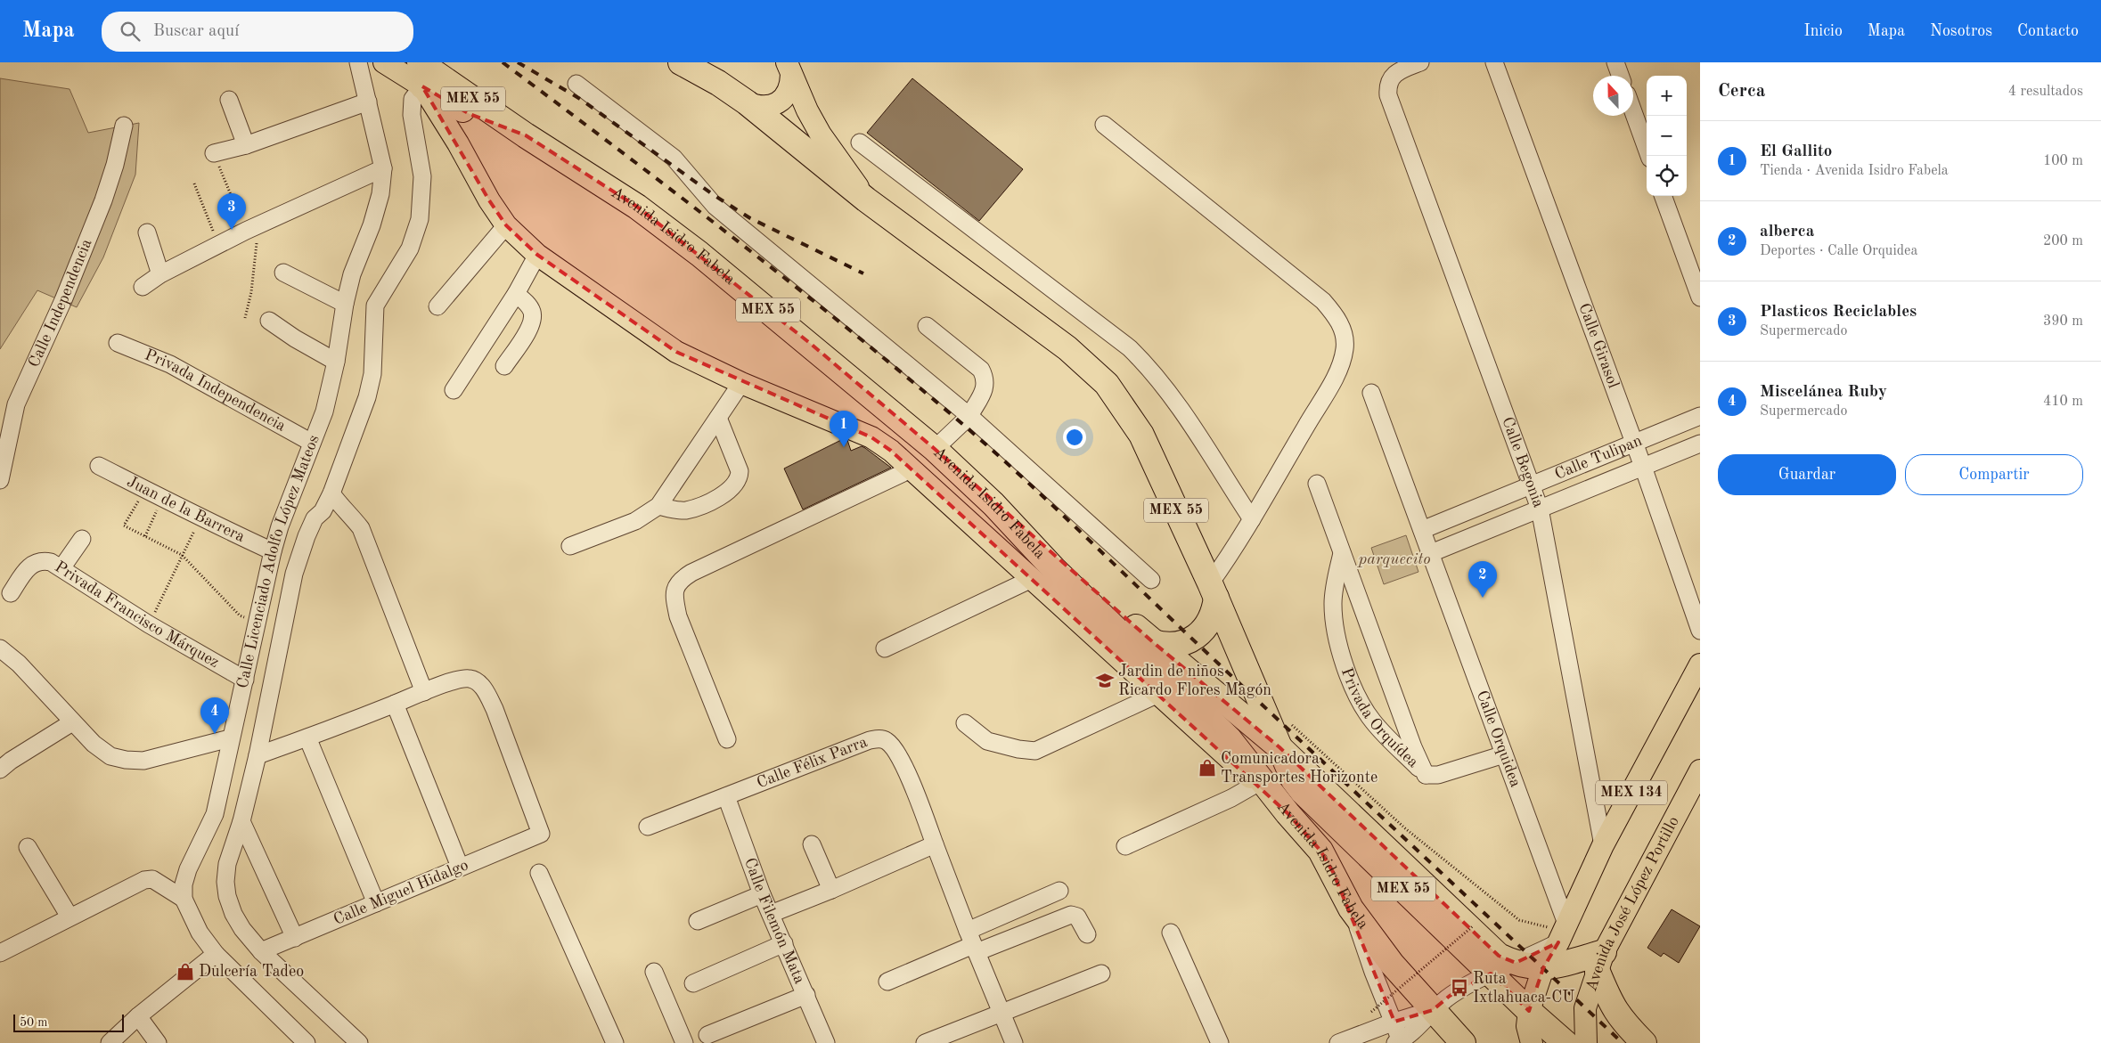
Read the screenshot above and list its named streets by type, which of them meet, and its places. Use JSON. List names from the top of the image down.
{
  "streets": {
    "highway": ["MEX 55", "Avenida Isidro Fabela"],
    "main road": ["MEX 134", "Avenida José López Portillo"],
    "street": [
      "Calle Independencia",
      "Calle Girasol",
      "Privada Independencia",
      "Calle Tulipan",
      "Calle Begonia",
      "Juan de la Barrera",
      "Calle Licenciado Adolfo López Mateos",
      "Privada Francisco Márquez",
      "Privada Orquídea",
      "Calle Orquidea",
      "Calle Félix Parra",
      "Calle Miguel Hidalgo",
      "Calle Filemón Mata"
    ]
  },
  "crossings": [
    ["MEX 55", "Avenida Isidro Fabela"],
    ["MEX 55", "Calle Licenciado Adolfo López Mateos"],
    ["Avenida Isidro Fabela", "MEX 134"],
    ["Calle Girasol", "Calle Tulipan"],
    ["Privada Independencia", "Calle Licenciado Adolfo López Mateos"],
    ["Calle Tulipan", "Calle Begonia"],
    ["Calle Tulipan", "Calle Orquidea"],
    ["Calle Begonia", "MEX 134"],
    ["Juan de la Barrera", "Calle Licenciado Adolfo López Mateos"],
    ["Calle Licenciado Adolfo López Mateos", "Privada Francisco Márquez"],
    ["Calle Licenciado Adolfo López Mateos", "Calle Miguel Hidalgo"],
    ["Calle Orquidea", "MEX 134"],
    ["Calle Félix Parra", "Calle Filemón Mata"]
  ],
  "parks": ["parquecito"],
  "places": {
    "school or university": ["Jardin de niños Ricardo Flores Magón"],
    "shop": ["Comunicadora Transportes Horizonte", "Dulcería Tadeo"],
    "bus stop": ["Ruta Ixtlahuaca-CU"]
  },
  "scale_bar": "50 m",
  "north": "top",
  "page": {
    "header": "Mapa",
    "search": "Buscar aquí",
    "nav": [
      "Inicio",
      "Mapa",
      "Nosotros",
      "Contacto"
    ],
    "heading": ["Cerca", "4 resultados"],
    "map_buttons": ["+", "−"],
    "list": [
      {
        "mark": "1",
        "name": "El Gallito",
        "note": "Tienda · Avenida Isidro Fabela",
        "value": "100 m"
      },
      {
        "mark": "2",
        "name": "alberca",
        "note": "Deportes · Calle Orquidea",
        "value": "200 m"
      },
      {
        "mark": "3",
        "name": "Plasticos Reciclables",
        "note": "Supermercado",
        "value": "390 m"
      },
      {
        "mark": "4",
        "name": "Miscelánea Ruby",
        "note": "Supermercado",
        "value": "410 m"
      }
    ],
    "pins": [
      "3",
      "1",
      "2",
      "4"
    ],
    "buttons": ["Guardar", "Compartir"],
    "scale": "50 m"
  }
}
